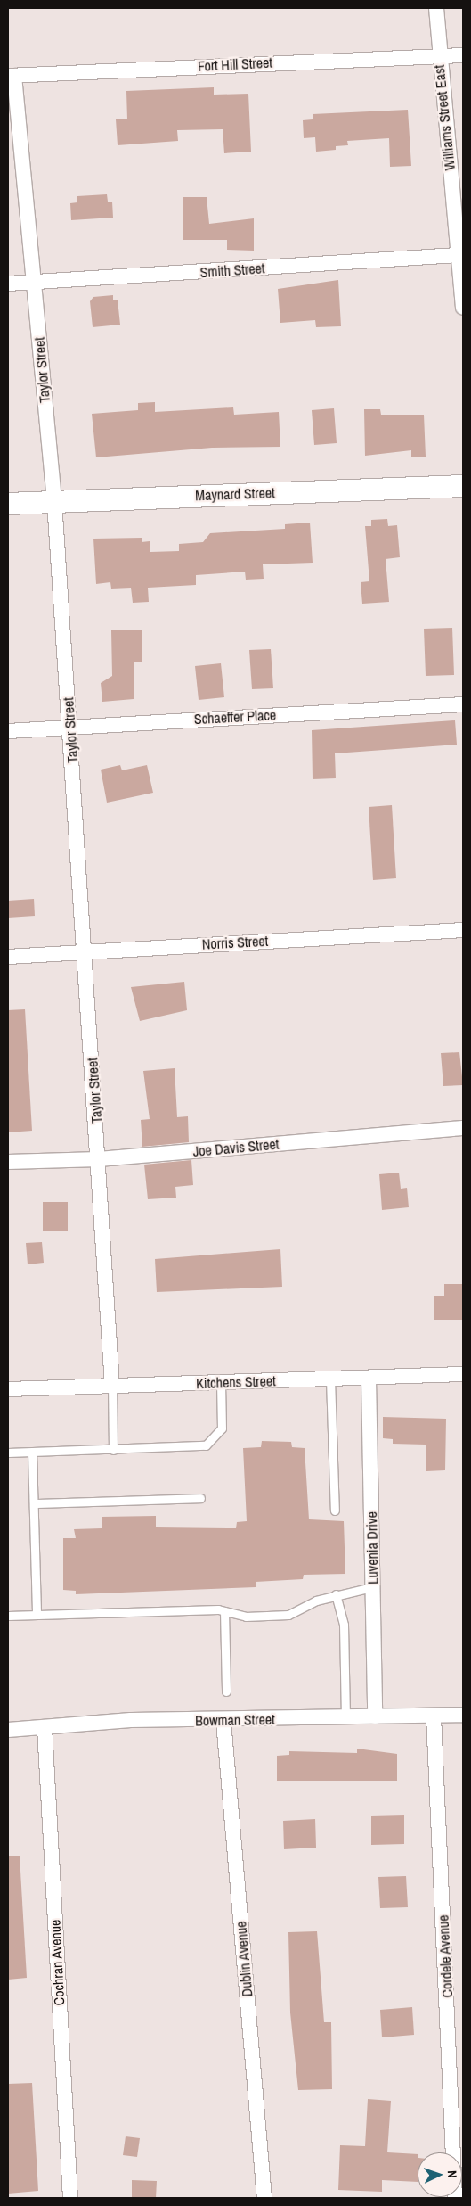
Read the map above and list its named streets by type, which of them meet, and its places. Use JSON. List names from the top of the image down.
{
  "streets": {
    "street": [
      "Fort Hill Street",
      "Williams Street East",
      "Smith Street",
      "Taylor Street",
      "Maynard Street",
      "Schaeffer Place",
      "Norris Street",
      "Joe Davis Street",
      "Kitchens Street",
      "Luvenia Drive",
      "Bowman Street",
      "Cordele Avenue",
      "Dublin Avenue",
      "Cochran Avenue"
    ]
  },
  "crossings": [
    ["Fort Hill Street", "Williams Street East"],
    ["Fort Hill Street", "Taylor Street"],
    ["Williams Street East", "Smith Street"],
    ["Smith Street", "Taylor Street"],
    ["Taylor Street", "Maynard Street"],
    ["Taylor Street", "Schaeffer Place"],
    ["Taylor Street", "Norris Street"],
    ["Taylor Street", "Joe Davis Street"],
    ["Taylor Street", "Kitchens Street"],
    ["Kitchens Street", "Luvenia Drive"],
    ["Luvenia Drive", "Bowman Street"],
    ["Bowman Street", "Cordele Avenue"],
    ["Bowman Street", "Dublin Avenue"],
    ["Bowman Street", "Cochran Avenue"]
  ],
  "north": "right"
}
